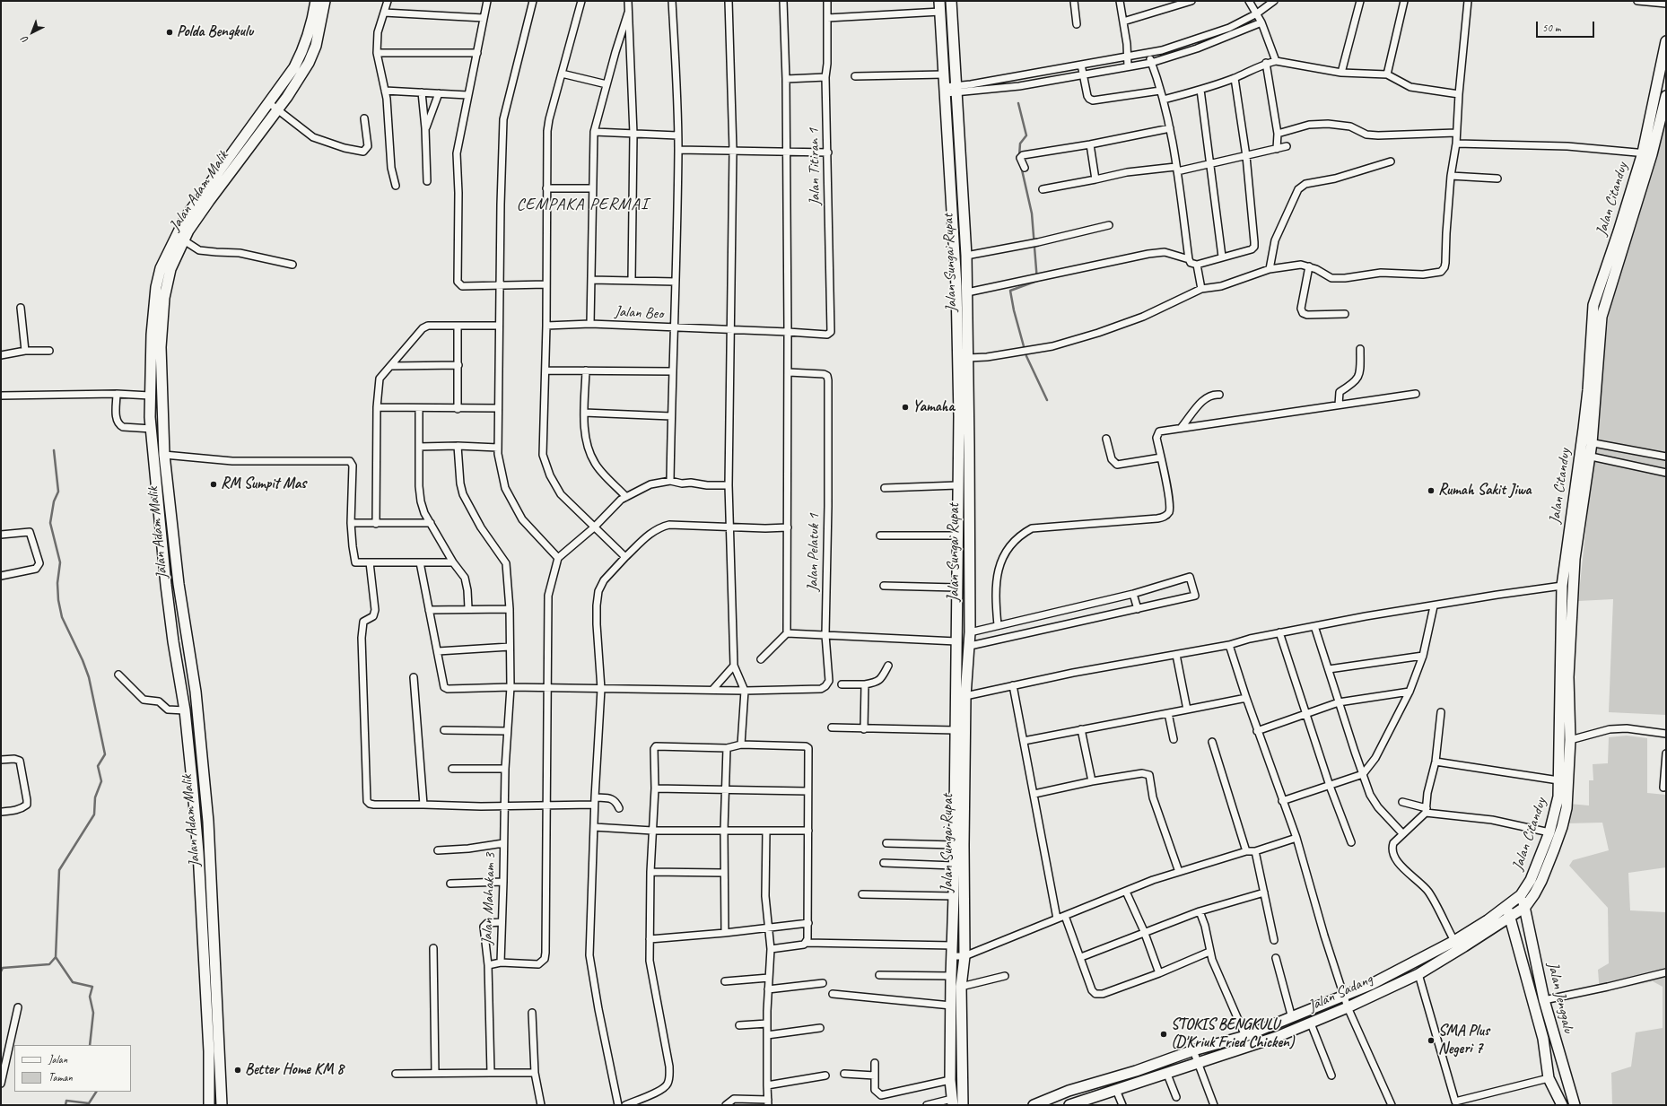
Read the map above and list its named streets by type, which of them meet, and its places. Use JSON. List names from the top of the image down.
{
  "streets": {
    "main road": [
      "Jalan Adam Malik",
      "Jalan Citanduy",
      "Jalan Sungai Rupat",
      "Jalan Sadang",
      "Jalan Jenggalu"
    ],
    "street": [
      "Jalan Titiran 1",
      "Jalan Beo",
      "Jalan Pelatuk 1",
      "Jalan Mahakam 3"
    ]
  },
  "crossings": [
    ["Jalan Titiran 1", "Jalan Beo"],
    ["Jalan Citanduy", "Jalan Sadang"],
    ["Jalan Citanduy", "Jalan Jenggalu"],
    ["Jalan Sadang", "Jalan Jenggalu"]
  ],
  "districts": ["CEMPAKA PERMAI"],
  "places": [
    "Polda Bengkulu",
    "Yamaha",
    "RM Sumpit Mas",
    "Rumah Sakit Jiwa",
    "STOKIS BENGKULU (D'Kriuk Fried Chicken)",
    "SMA Plus Negeri 7",
    "Better Home KM 8"
  ],
  "legend": ["Jalan", "Taman"],
  "scale_bar": "50 m",
  "north": "bottom left"
}
